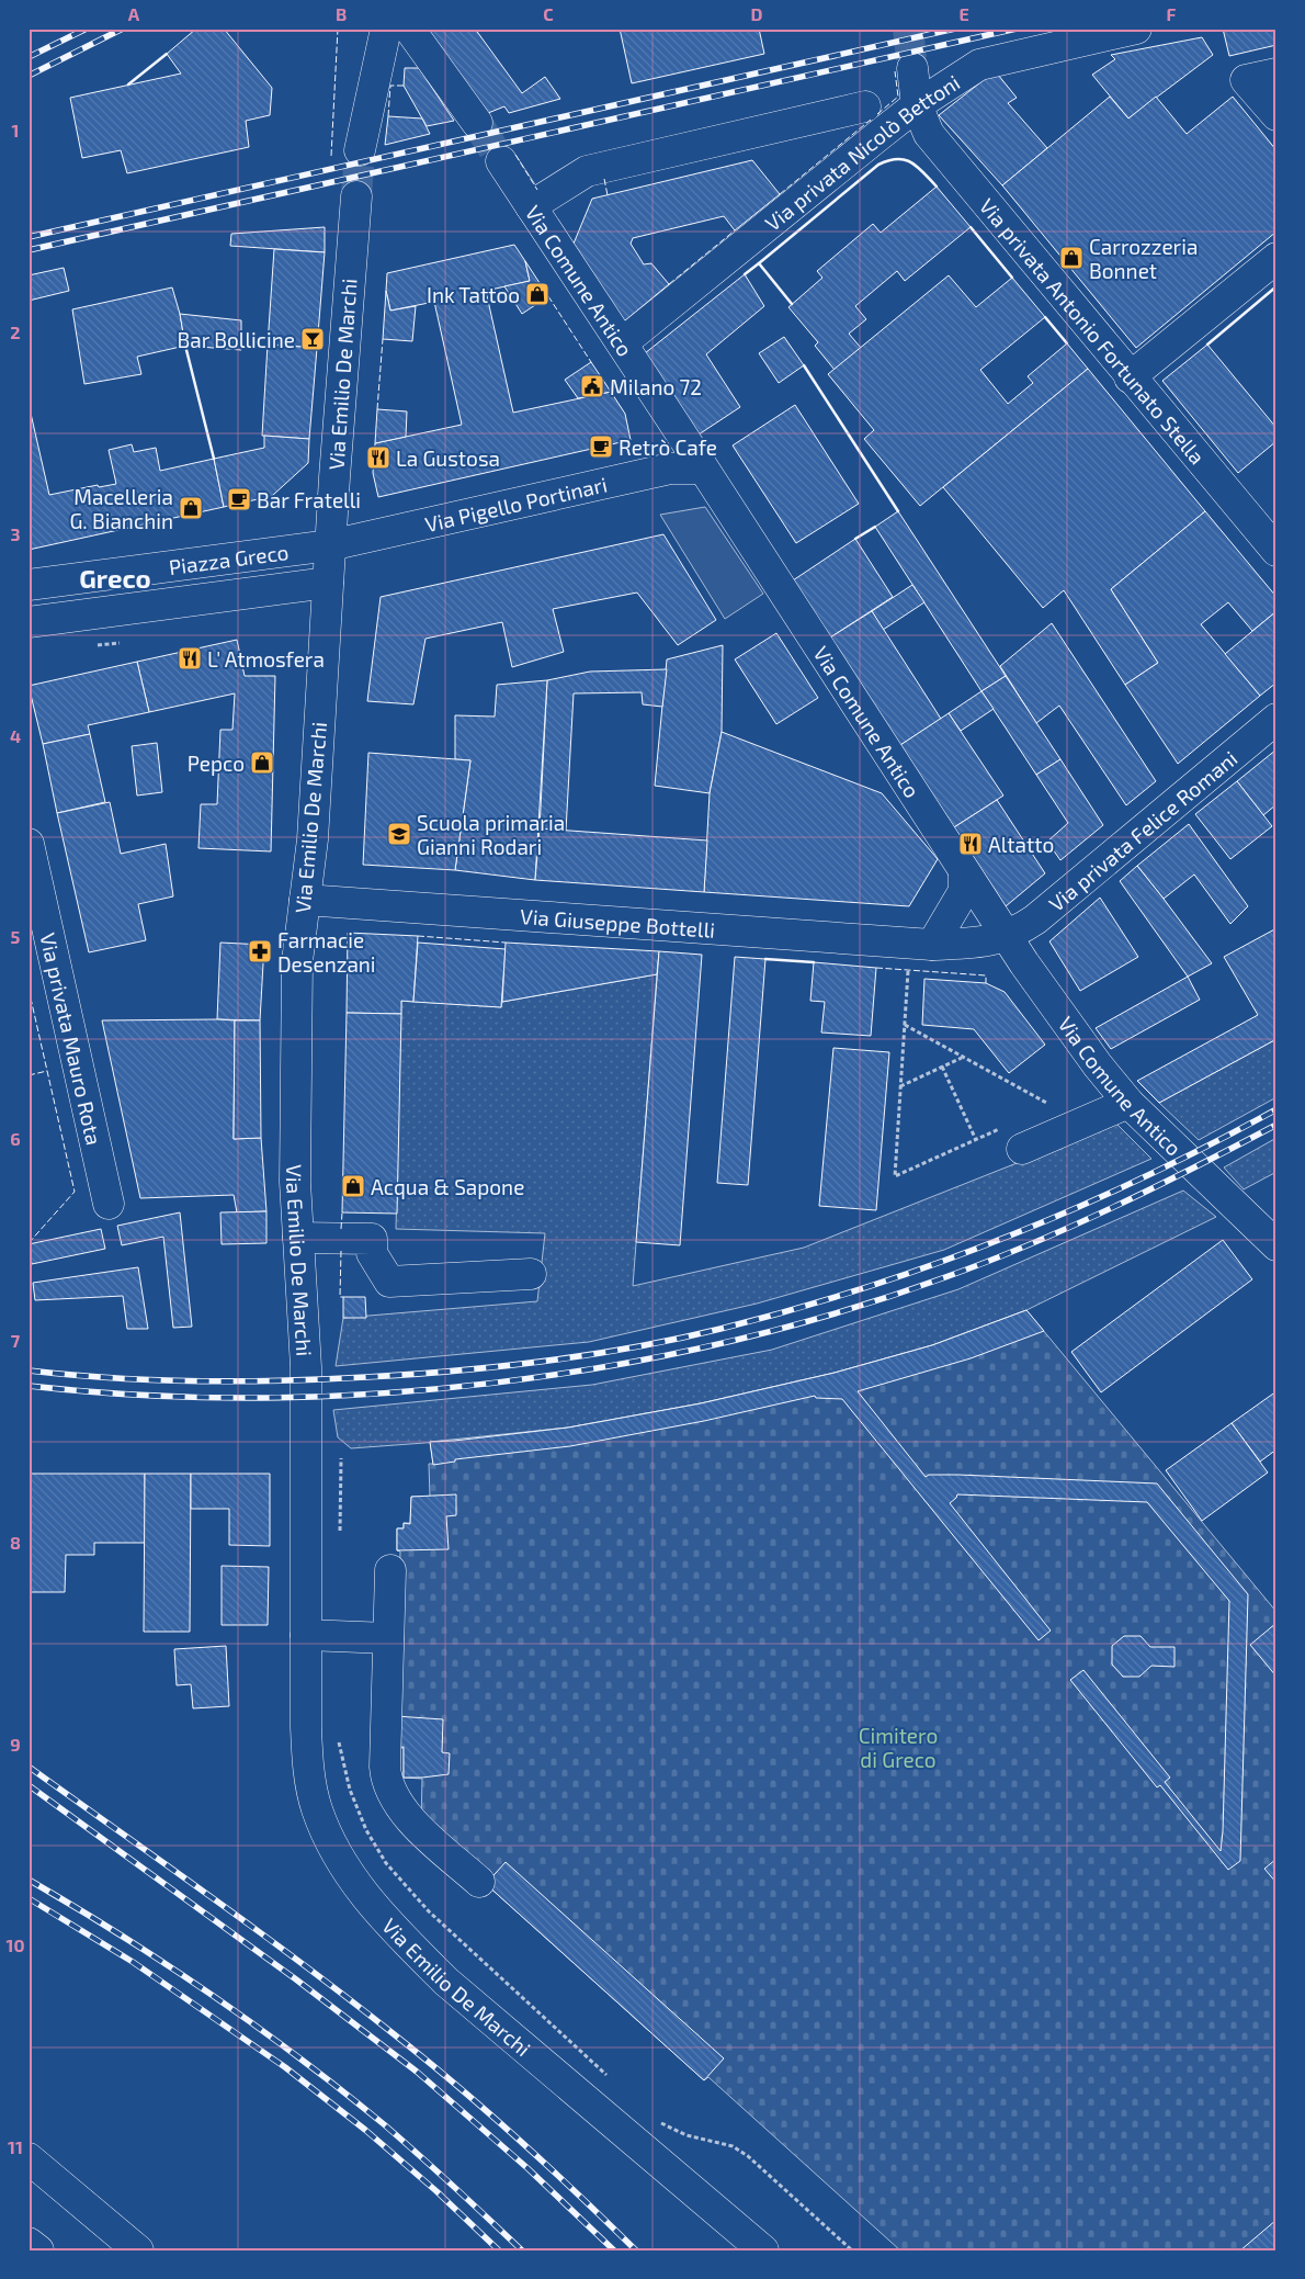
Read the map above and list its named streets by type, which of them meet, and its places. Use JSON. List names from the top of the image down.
{
  "streets": {
    "street": [
      "Via privata Nicolò Bettoni",
      "Via Comune Antico",
      "Via privata Antonio Fortunato Stella",
      "Via Emilio De Marchi",
      "Via Pigello Portinari",
      "Piazza Greco",
      "Via privata Felice Romani",
      "Via Giuseppe Bottelli",
      "Via privata Mauro Rota"
    ]
  },
  "crossings": [
    ["Via privata Nicolò Bettoni", "Via Comune Antico"],
    ["Via privata Nicolò Bettoni", "Via privata Antonio Fortunato Stella"],
    ["Via Comune Antico", "Via Pigello Portinari"],
    ["Via Comune Antico", "Via privata Felice Romani"],
    ["Via Comune Antico", "Via Giuseppe Bottelli"],
    ["Via Emilio De Marchi", "Via Pigello Portinari"],
    ["Via Emilio De Marchi", "Piazza Greco"],
    ["Via Emilio De Marchi", "Via Giuseppe Bottelli"],
    ["Via Pigello Portinari", "Piazza Greco"],
    ["Via privata Felice Romani", "Via Giuseppe Bottelli"]
  ],
  "districts": ["Greco"],
  "parks": ["Cimitero di Greco"],
  "places": {
    "shop": [
      "Carrozzeria Bonnet",
      "Ink Tattoo",
      "Macelleria G. Bianchin",
      "Pepco",
      "Acqua & Sapone"
    ],
    "bar": ["Bar Bollicine"],
    "public building": ["Milano 72"],
    "cafe": ["Retrò Cafe", "Bar Fratelli"],
    "restaurant": ["La Gustosa", "L' Atmosfera", "Altatto"],
    "school or university": ["Scuola primaria Gianni Rodari"],
    "pharmacy": ["Farmacie Desenzani"]
  },
  "grid": {
    "columns": [
      "A",
      "B",
      "C",
      "D",
      "E",
      "F"
    ],
    "rows": [
      "1",
      "2",
      "3",
      "4",
      "5",
      "6",
      "7",
      "8",
      "9",
      "10",
      "11"
    ]
  }
}
